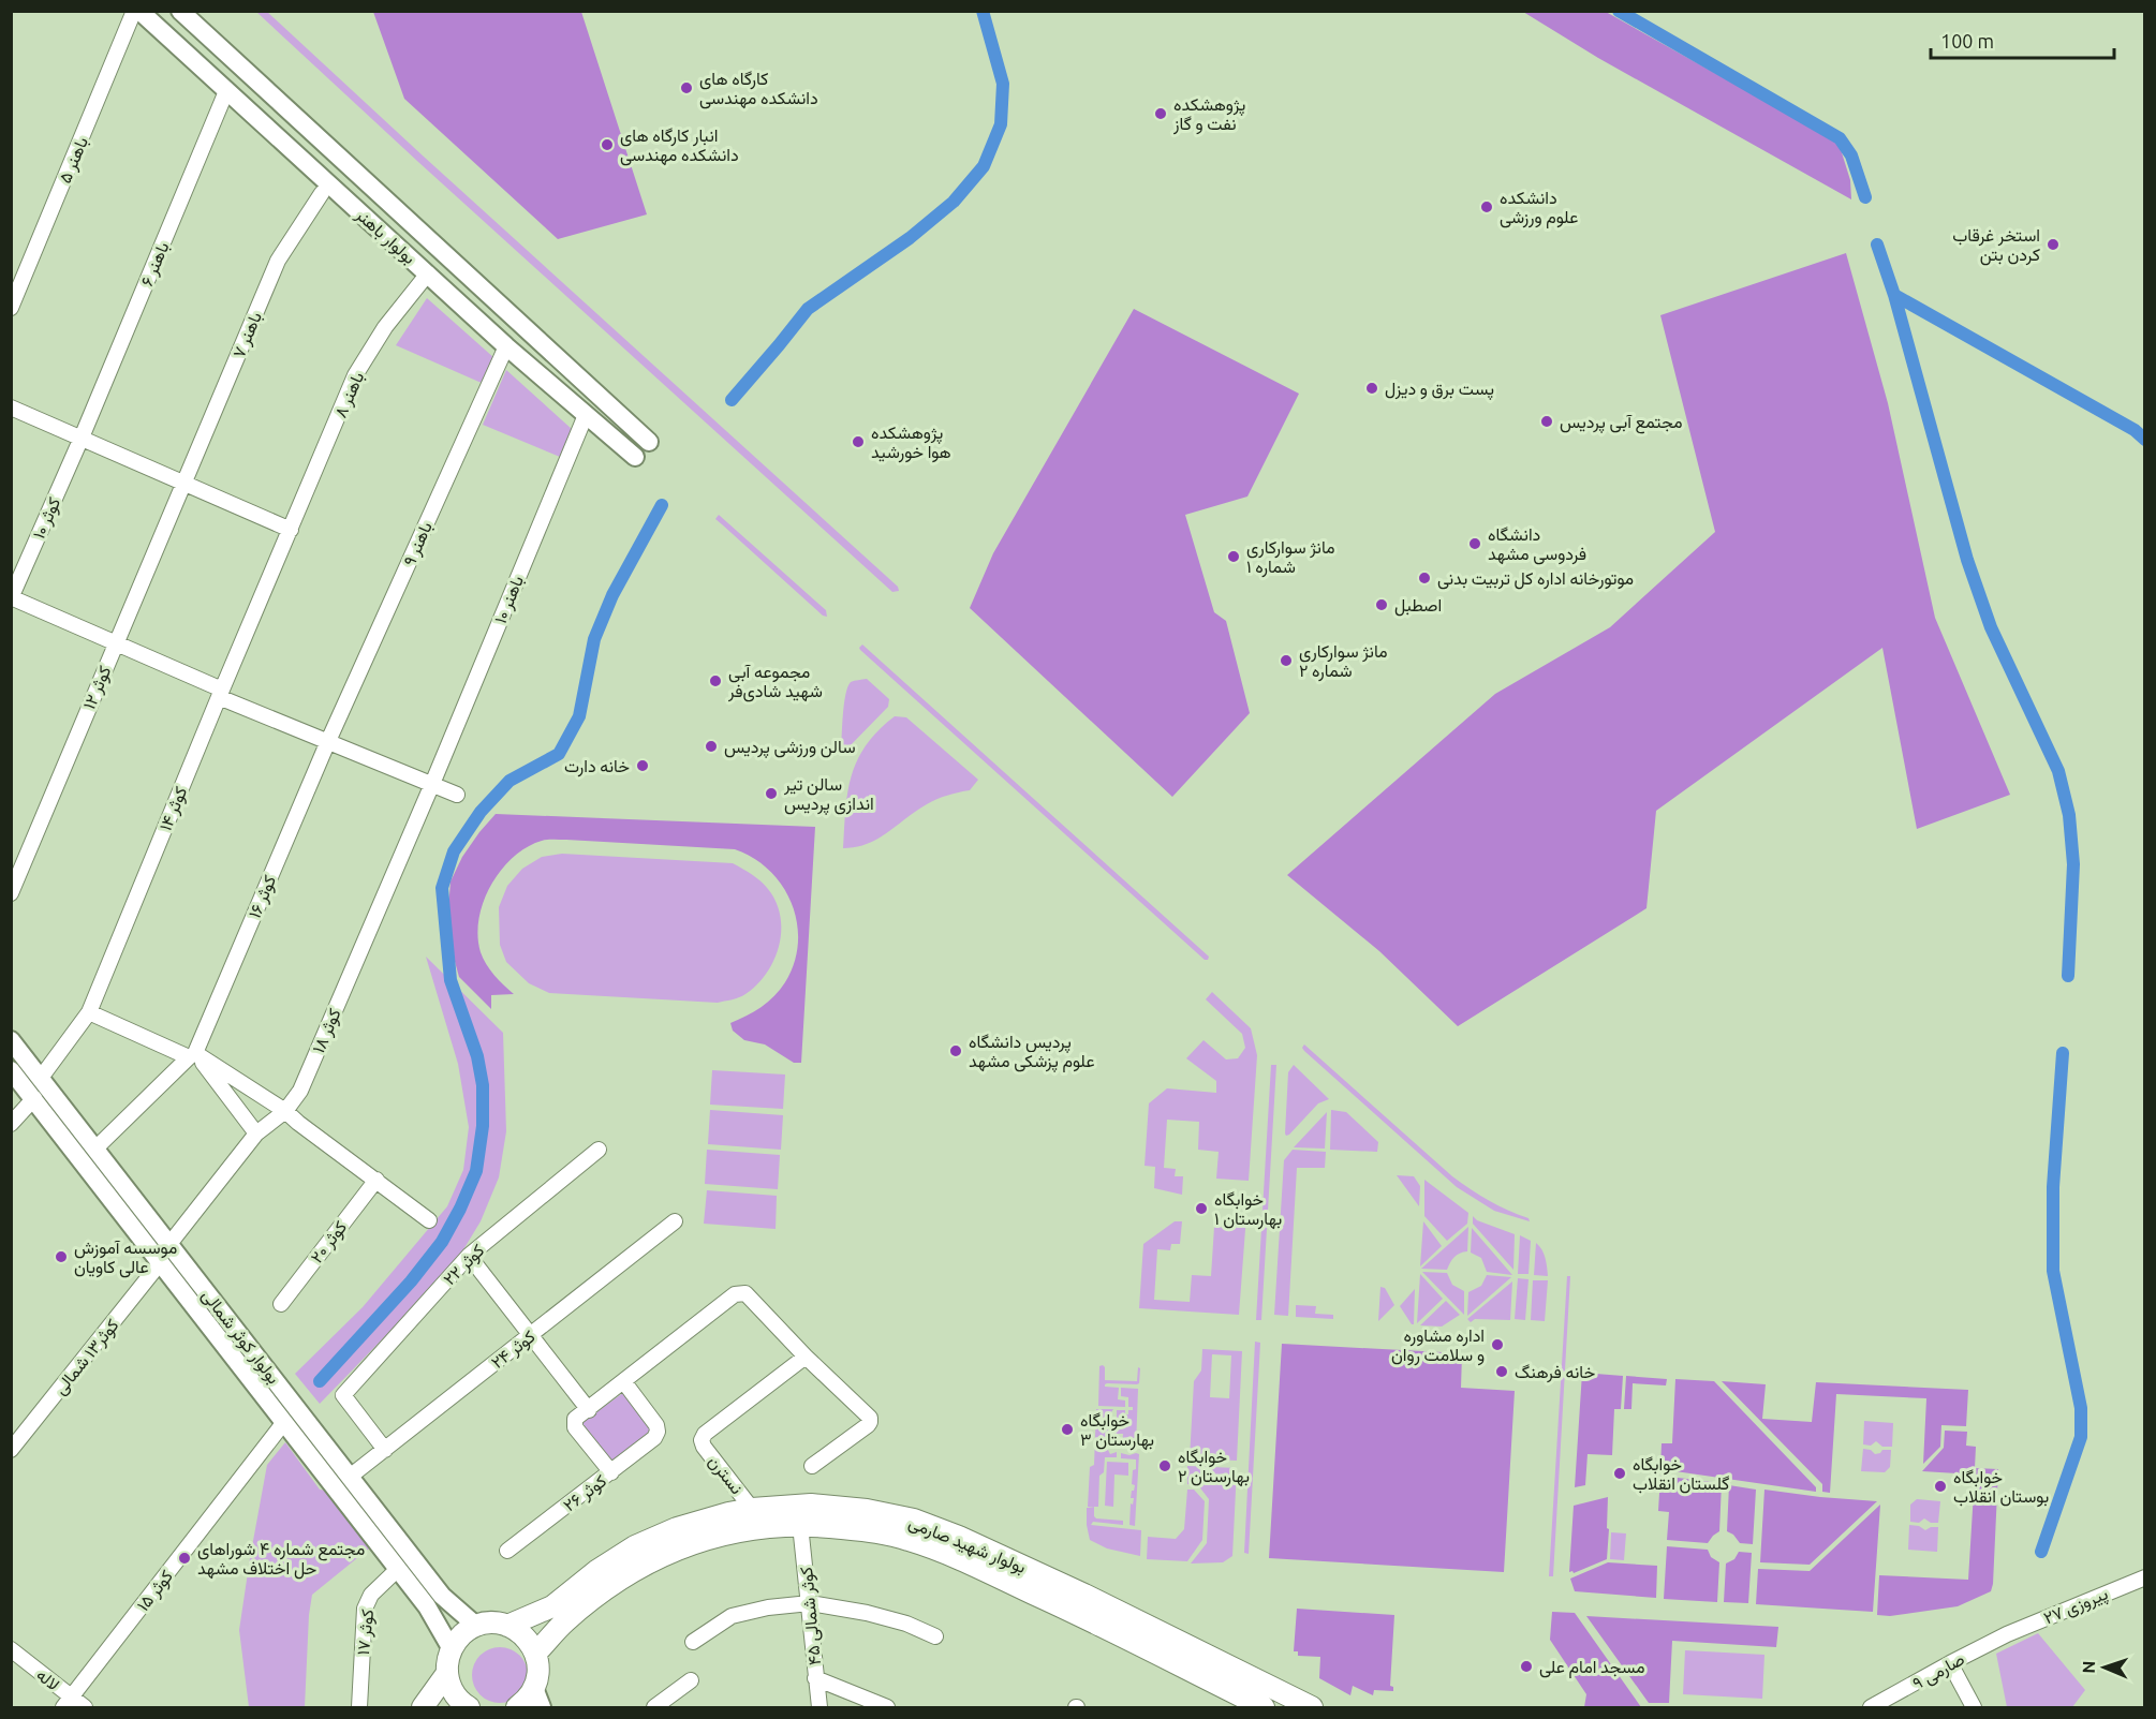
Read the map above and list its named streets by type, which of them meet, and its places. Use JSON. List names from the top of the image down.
{
  "streets": {
    "main road": ["بولوار شهید صارمی"],
    "street": [
      "باهنر ۵",
      "بولوار باهنر",
      "باهنر ۶",
      "باهنر ۷",
      "باهنر ۸",
      "کوثر ۱۰",
      "باهنر ۹",
      "باهنر ۱۰",
      "کوثر ۱۲",
      "کوثر ۱۴",
      "کوثر ۱۶",
      "کوثر ۱۸",
      "کوثر ۲۰",
      "کوثر ۲۲",
      "بولوار کوثر شمالی",
      "کوثر ۲۴",
      "کوثر۱۳ شمالی",
      "نسترن",
      "کوثر ۲۶",
      "کوثر ۱۵",
      "پیروزی ۲۷",
      "کوثر شمالی ۴۵",
      "کوثر ۱۷",
      "صارمی ۹",
      "لاله"
    ]
  },
  "crossings": [
    ["بولوار باهنر", "باهنر ۶"],
    ["بولوار باهنر", "باهنر ۸"],
    ["بولوار باهنر", "باهنر ۹"],
    ["بولوار باهنر", "باهنر ۱۰"],
    ["باهنر ۶", "کوثر ۱۰"],
    ["باهنر ۷", "کوثر ۱۲"],
    ["باهنر ۸", "کوثر ۱۴"],
    ["باهنر ۹", "کوثر ۱۶"],
    ["باهنر ۱۰", "کوثر ۱۸"],
    ["کوثر ۱۴", "بولوار کوثر شمالی"],
    ["کوثر ۱۶", "بولوار کوثر شمالی"],
    ["کوثر ۱۸", "بولوار کوثر شمالی"],
    ["کوثر ۲۲", "کوثر ۲۴"],
    ["بولوار کوثر شمالی", "کوثر ۲۴"],
    ["بولوار کوثر شمالی", "کوثر۱۳ شمالی"],
    ["بولوار کوثر شمالی", "کوثر ۱۵"],
    ["بولوار کوثر شمالی", "کوثر ۱۷"],
    ["نسترن", "بولوار شهید صارمی"],
    ["بولوار شهید صارمی", "کوثر شمالی ۴۵"],
    ["کوثر ۱۵", "لاله"],
    ["پیروزی ۲۷", "صارمی ۹"]
  ],
  "places": [
    "کارگاه های دانشکده مهندسی",
    "پژوهشکده نفت و گاز",
    "انبار کارگاه های دانشکده مهندسی",
    "دانشکده علوم ورزشی",
    "استخر غرقاب کردن بتن",
    "پست برق و دیزل",
    "مجتمع آبی پردیس",
    "پژوهشکده هوا خورشید",
    "دانشگاه فردوسی مشهد",
    "مانژ سوارکاری شماره ۱",
    "موتورخانه اداره کل تربیت بدنی",
    "اصطبل",
    "مانژ سوارکاری شماره ۲",
    "مجموعه آبی شهید شادی‌فر",
    "سالن ورزشی پردیس",
    "خانه دارت",
    "سالن تیر اندازی پردیس",
    "پردیس دانشگاه علوم پزشکی مشهد",
    "خوابگاه بهارستان ١",
    "موسسه آموزش عالی کاویان",
    "اداره مشاوره و سلامت روان",
    "خانه فرهنگ",
    "خوابگاه بهارستان ۳",
    "خوابگاه بهارستان ۲",
    "خوابگاه گلستان انقلاب",
    "خوابگاه بوستان انقلاب",
    "مجتمع شماره ۴ شوراهای حل اختلاف مشهد",
    "مسجد امام علی"
  ],
  "scale_bar": "100 m",
  "north": "left"
}
